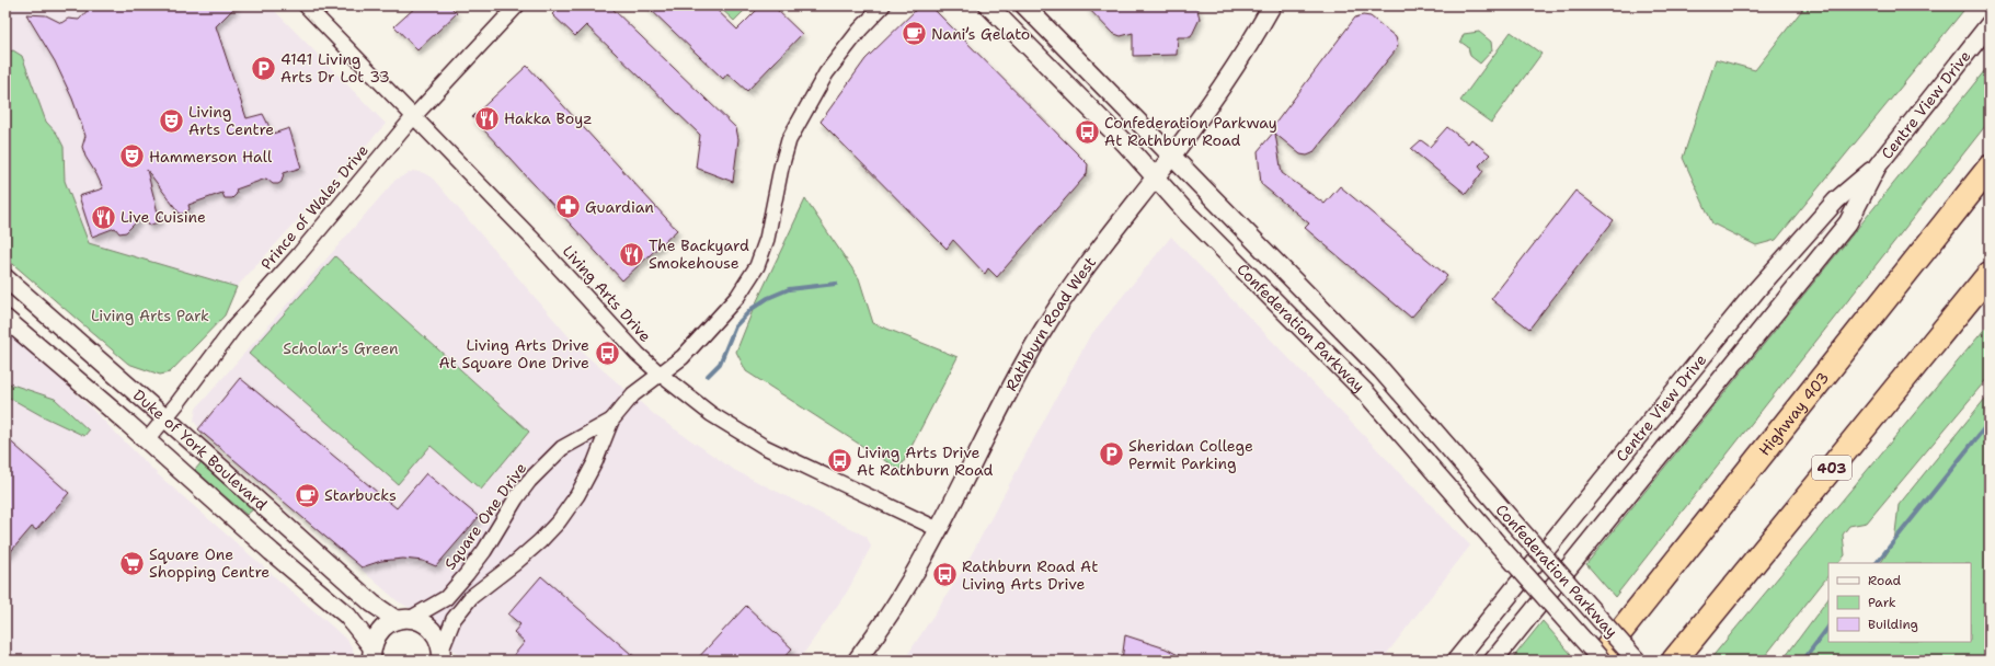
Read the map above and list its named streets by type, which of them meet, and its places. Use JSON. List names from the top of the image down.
{
  "streets": {
    "highway": ["Highway 403", "403"],
    "street": [
      "Centre View Drive",
      "Prince of Wales Drive",
      "Living Arts Drive",
      "Rathburn Road West",
      "Confederation Parkway",
      "Duke of York Boulevard",
      "Square One Drive"
    ]
  },
  "crossings": [
    ["Prince of Wales Drive", "Living Arts Drive"],
    ["Prince of Wales Drive", "Duke of York Boulevard"],
    ["Living Arts Drive", "Rathburn Road West"],
    ["Living Arts Drive", "Square One Drive"],
    ["Rathburn Road West", "Confederation Parkway"],
    ["Duke of York Boulevard", "Square One Drive"]
  ],
  "parks": ["Living Arts Park", "Scholar's Green"],
  "places": {
    "cafe": ["Nani’s Gelato", "Starbucks"],
    "parking": ["4141 Living Arts Dr Lot 33", "Sheridan College Permit Parking"],
    "restaurant": ["Hakka Boyz", "Live Cuisine", "The Backyard Smokehouse"],
    "theatre": ["Living Arts Centre", "Hammerson Hall"],
    "bus stop": [
      "Confederation Parkway At Rathburn Road",
      "Living Arts Drive At Square One Drive",
      "Living Arts Drive At Rathburn Road",
      "Rathburn Road At Living Arts Drive"
    ],
    "pharmacy": ["Guardian"],
    "supermarket": ["Square One Shopping Centre"]
  },
  "legend": ["Road", "Park", "Building"]
}
